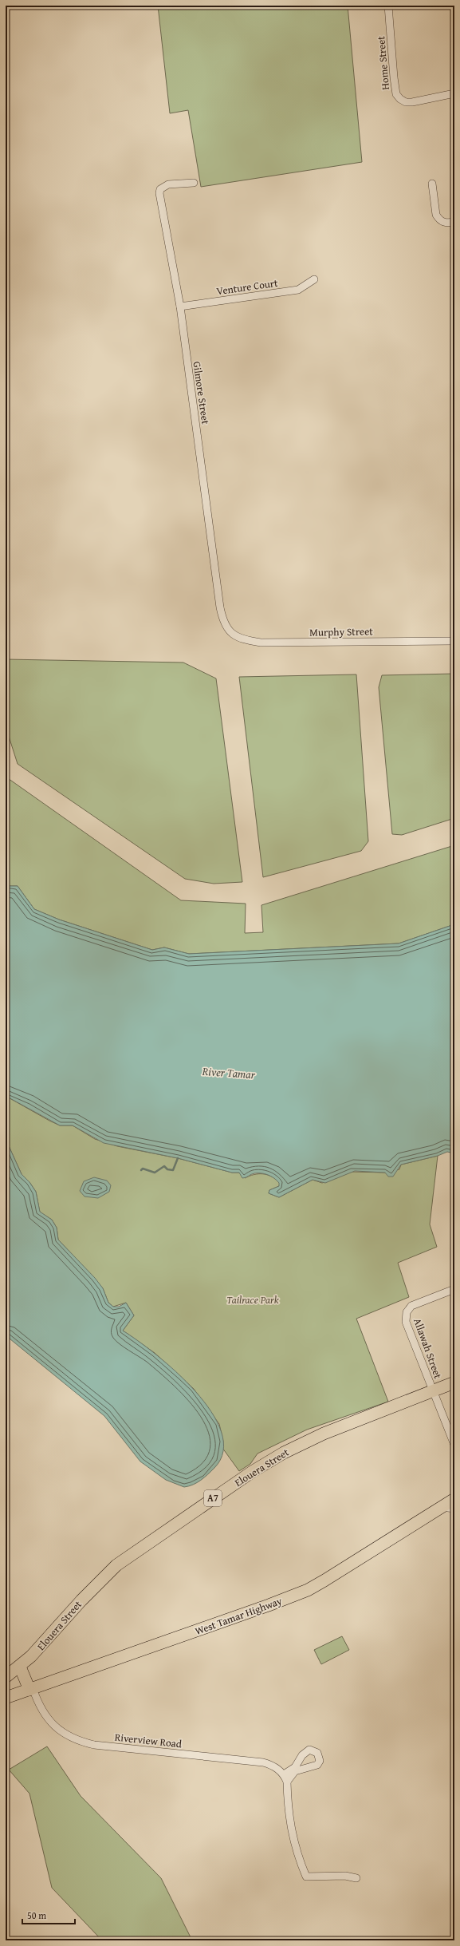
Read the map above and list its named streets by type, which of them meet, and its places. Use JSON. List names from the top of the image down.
{
  "streets": {
    "highway": ["Elouera Street", "A7", "West Tamar Highway"],
    "street": [
      "Home Street",
      "Venture Court",
      "Gilmore Street",
      "Murphy Street",
      "Allawah Street",
      "Riverview Road"
    ]
  },
  "crossings": [
    ["Venture Court", "Gilmore Street"],
    ["Gilmore Street", "Murphy Street"],
    ["Allawah Street", "Elouera Street"],
    ["West Tamar Highway", "Riverview Road"]
  ],
  "water": ["River Tamar"],
  "parks": ["Tailrace Park"],
  "scale_bar": "50 m"
}
